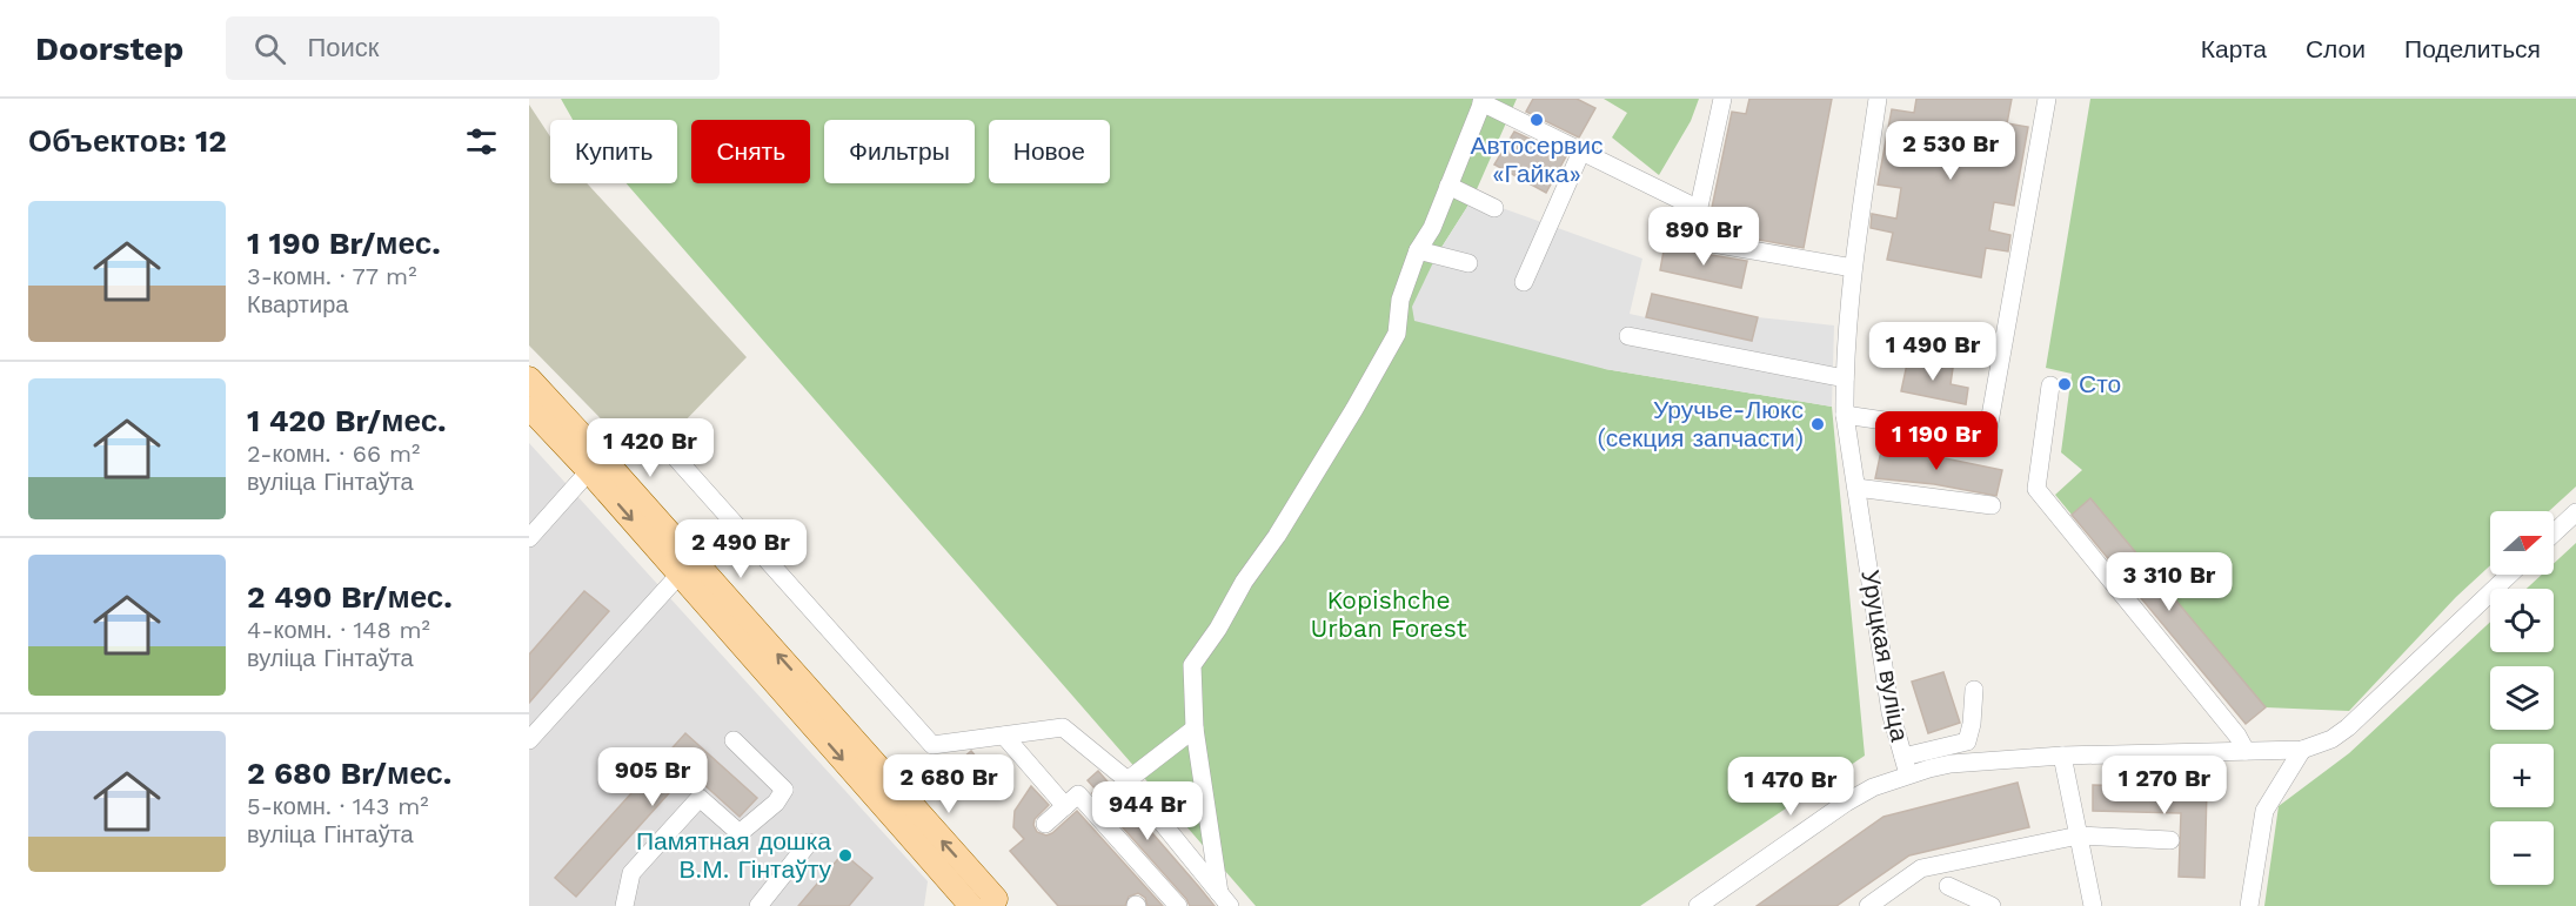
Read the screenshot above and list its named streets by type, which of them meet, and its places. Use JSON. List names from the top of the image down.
{
  "streets": {
    "street": ["Уруцкая вуліца"]
  },
  "parks": ["Kopishche Urban Forest"],
  "places": [
    "Автосервис «Гайка»",
    "Сто",
    "Уручье-Люкс (секция запчасти)",
    "Памятная дошка В.М. Гінтаўту"
  ],
  "north": "right",
  "page": {
    "header": "Doorstep",
    "search": "Поиск",
    "nav": ["Карта", "Слои", "Поделиться"],
    "heading": "Объектов: 12",
    "chip": [
      "Купить",
      "Снять",
      "Фильтры",
      "Новое"
    ],
    "price": [
      "2 530 Br",
      "890 Br",
      "1 490 Br",
      "1 190 Br",
      "1 420 Br",
      "2 490 Br",
      "3 310 Br",
      "905 Br",
      "2 680 Br",
      "1 270 Br",
      "1 470 Br",
      "944 Br"
    ],
    "list": [
      {
        "name": "1 190 Br/мес.",
        "note": "3-комн. · 77 m² · Квартира"
      },
      {
        "name": "1 420 Br/мес.",
        "note": "2-комн. · 66 m² · вуліца Гінтаўта"
      },
      {
        "name": "2 490 Br/мес.",
        "note": "4-комн. · 148 m² · вуліца Гінтаўта"
      },
      {
        "name": "2 680 Br/мес.",
        "note": "5-комн. · 143 m² · вуліца Гінтаўта"
      }
    ],
    "map_buttons": ["+", "−"]
  }
}
